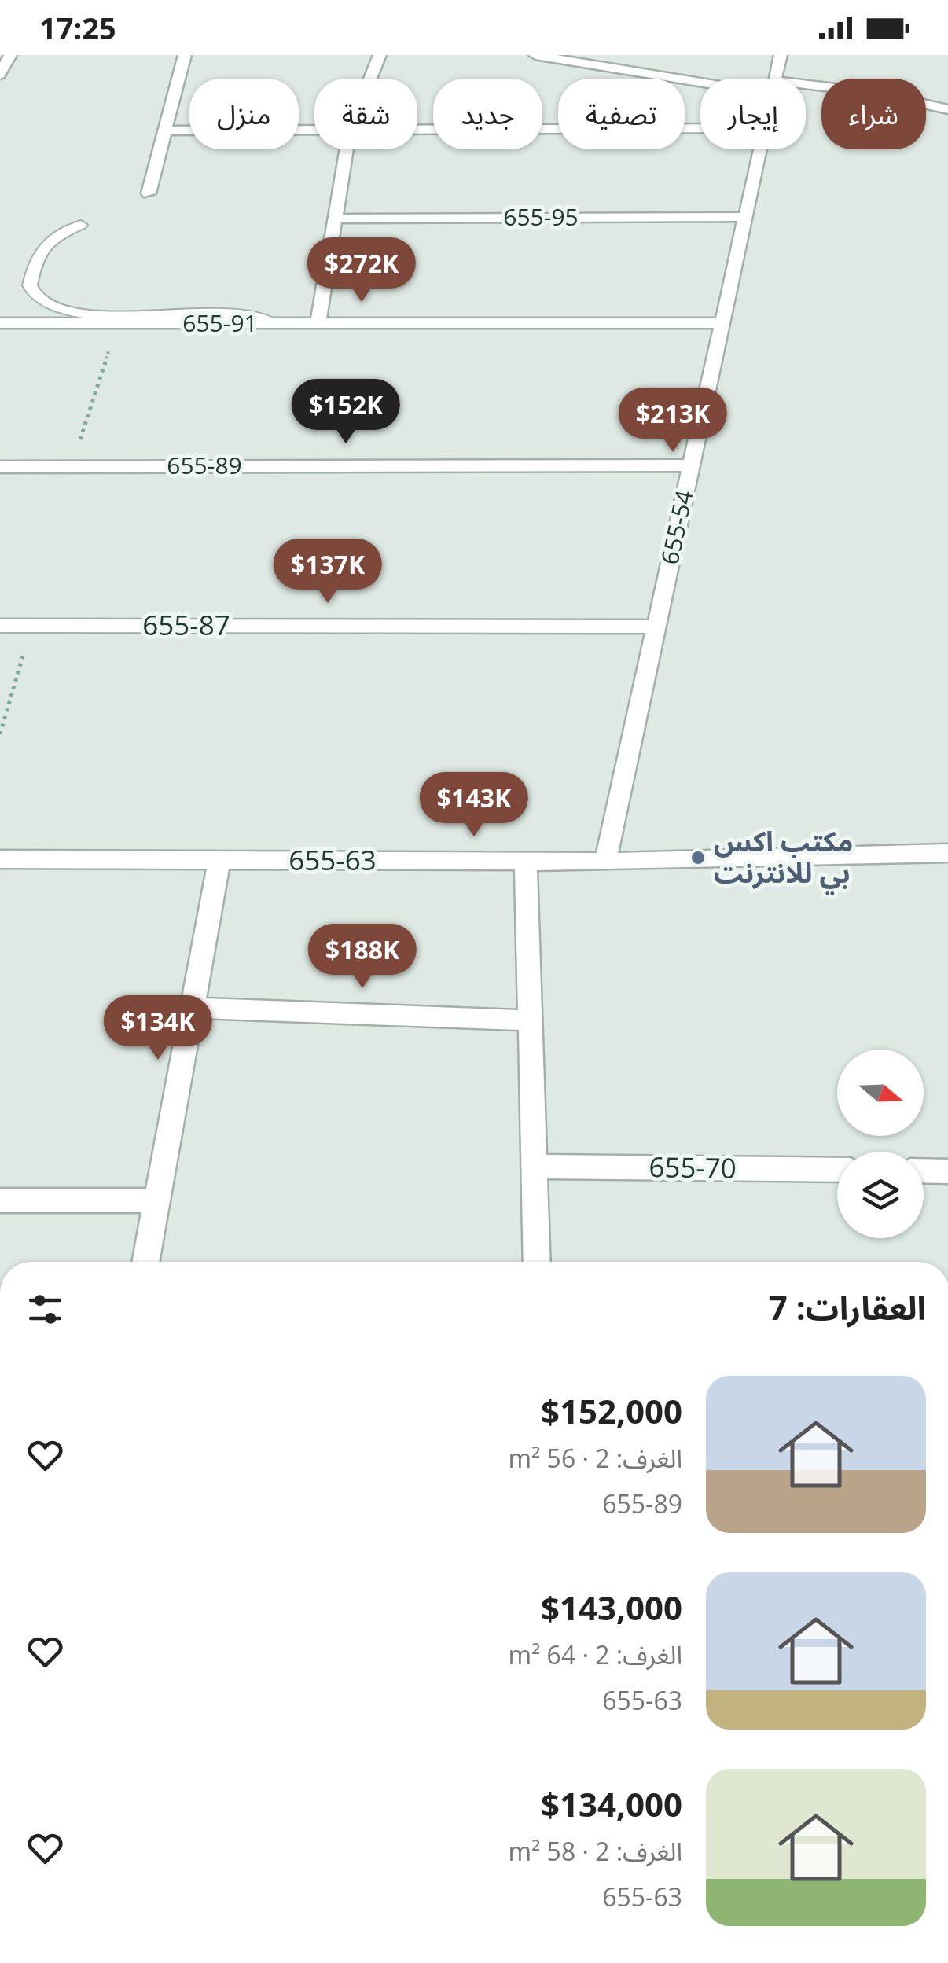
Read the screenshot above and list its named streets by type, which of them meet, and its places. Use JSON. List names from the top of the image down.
{
  "streets": {
    "street": [
      "655-95",
      "655-91",
      "655-89",
      "655-54",
      "655-87",
      "655-63",
      "655-70"
    ]
  },
  "crossings": [
    ["655-95", "655-54"],
    ["655-91", "655-54"],
    ["655-89", "655-54"],
    ["655-54", "655-87"],
    ["655-54", "655-63"]
  ],
  "places": ["مكتب اكس بي للانترنت"],
  "north": "right",
  "page": {
    "status": "17:25",
    "chip": [
      "شراء",
      "إيجار",
      "تصفية",
      "جديد",
      "شقة",
      "منزل"
    ],
    "price": [
      "$272K",
      "$152K",
      "$213K",
      "$137K",
      "$143K",
      "$188K",
      "$134K"
    ],
    "heading": "العقارات: 7",
    "list": [
      {
        "name": "$152,000",
        "note": "الغرف: 2 · 56 m² · 655-89"
      },
      {
        "name": "$143,000",
        "note": "الغرف: 2 · 64 m² · 655-63"
      },
      {
        "name": "$134,000",
        "note": "الغرف: 2 · 58 m² · 655-63"
      }
    ]
  }
}
